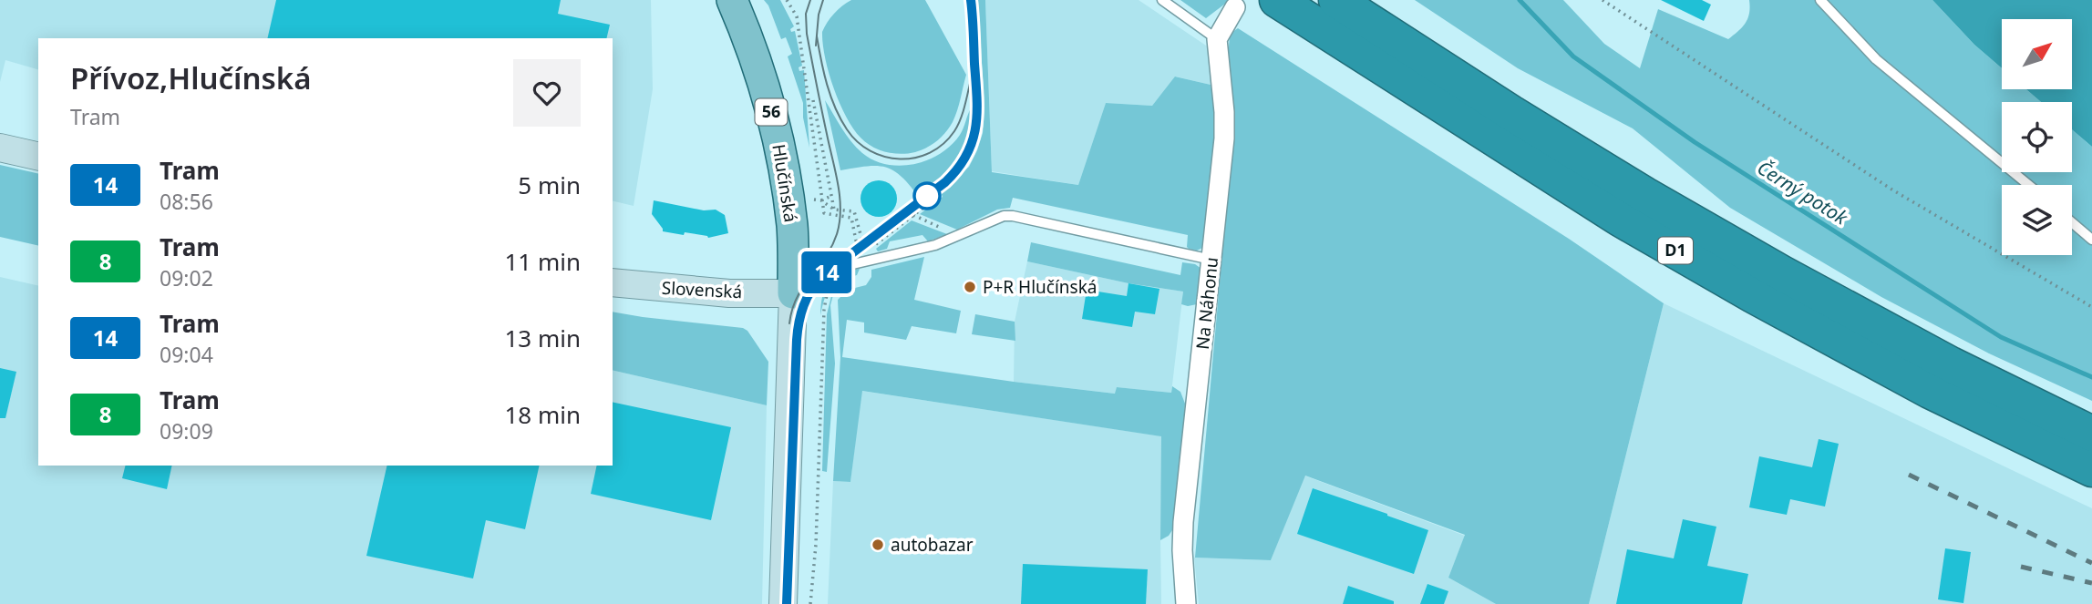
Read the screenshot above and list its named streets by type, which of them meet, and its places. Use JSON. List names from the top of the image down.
{
  "streets": {
    "highway": ["D1"],
    "main road": ["56", "Hlučínská"],
    "street": ["Slovenská", "Na Náhonu"]
  },
  "crossings": [
    ["Hlučínská", "Slovenská"]
  ],
  "water": ["Černý potok"],
  "places": ["P+R Hlučínská", "autobazar"],
  "lines": ["tram line 14"],
  "north": "top right",
  "page": {
    "on_map": "14",
    "heading": ["Přívoz,Hlučínská", "Tram"],
    "list": [
      {
        "mark": "14",
        "name": "Tram",
        "note": "08:56",
        "value": "5 min"
      },
      {
        "mark": "8",
        "name": "Tram",
        "note": "09:02",
        "value": "11 min"
      },
      {
        "mark": "14",
        "name": "Tram",
        "note": "09:04",
        "value": "13 min"
      },
      {
        "mark": "8",
        "name": "Tram",
        "note": "09:09",
        "value": "18 min"
      }
    ]
  }
}
